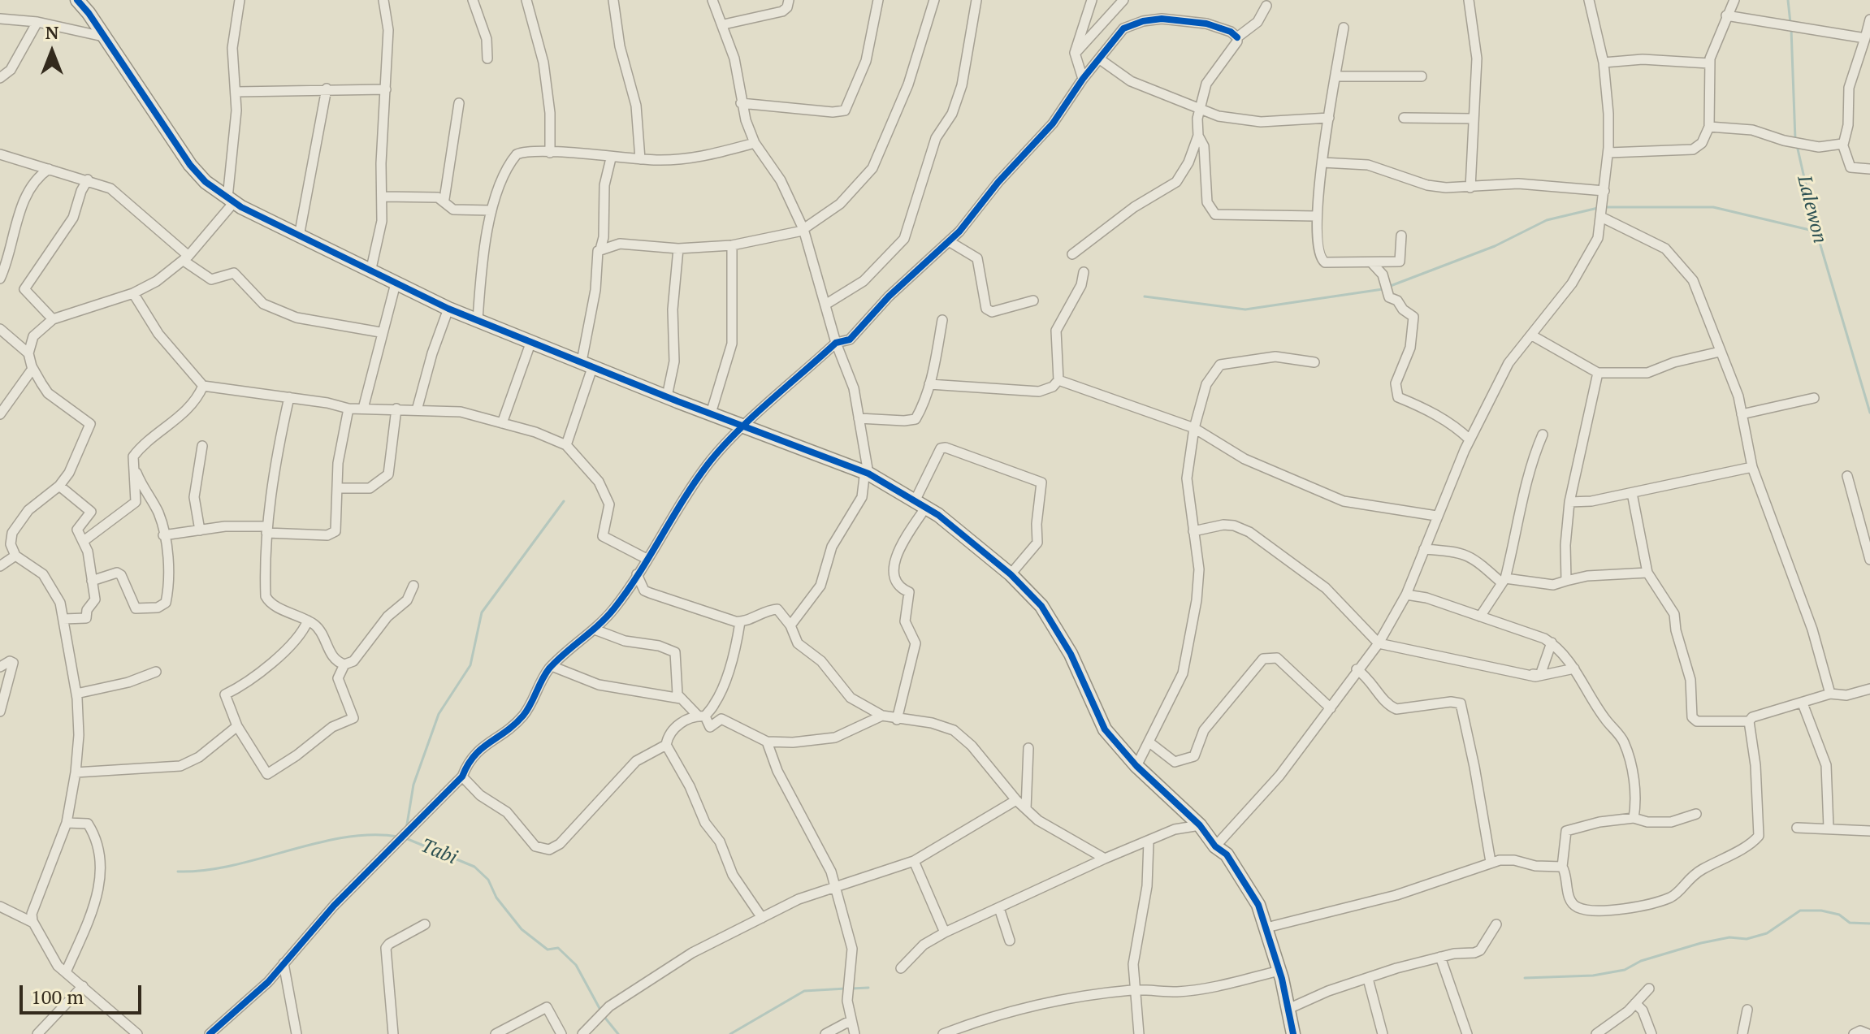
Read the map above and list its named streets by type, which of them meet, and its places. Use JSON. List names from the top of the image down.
{
  "water": ["Lalewon", "Tabi"],
  "scale_bar": "100 m",
  "north": "top"
}
